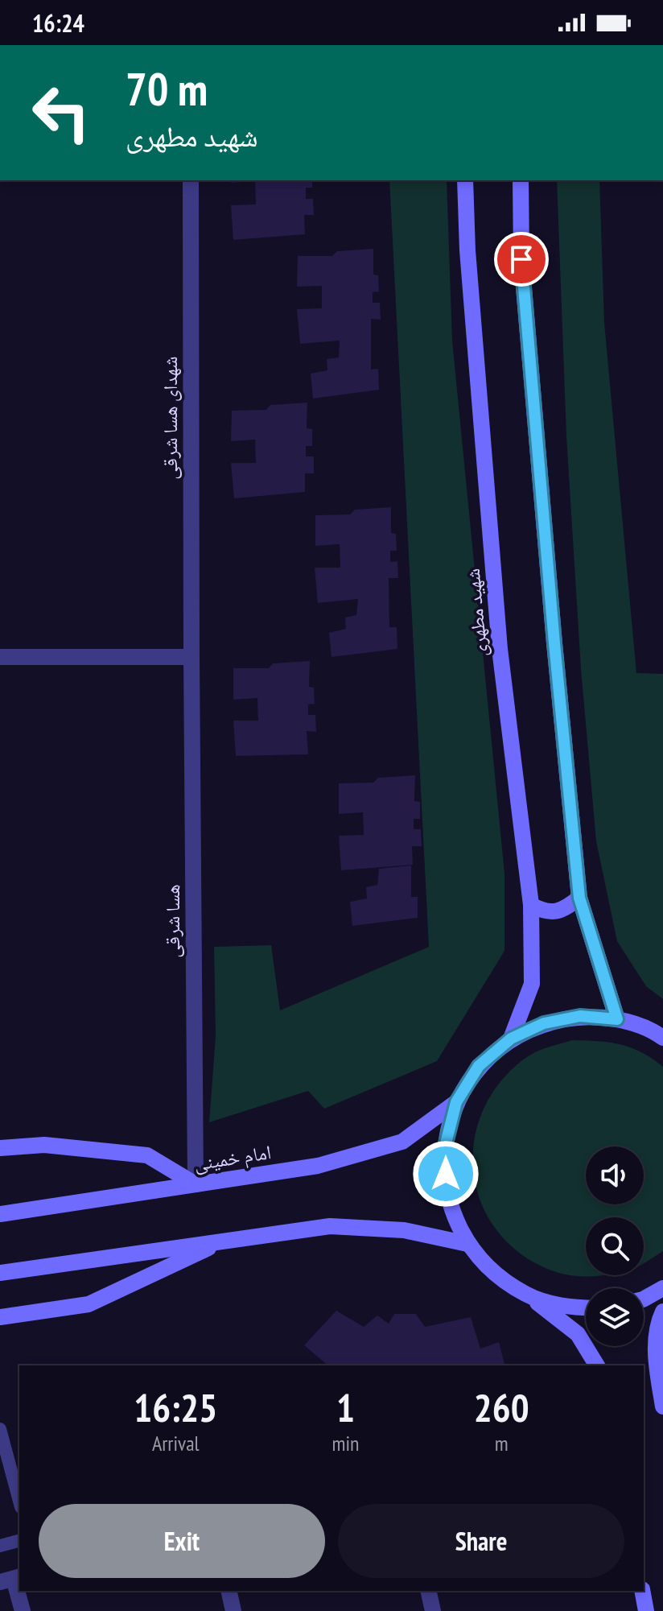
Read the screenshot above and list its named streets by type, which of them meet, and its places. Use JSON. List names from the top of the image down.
{
  "streets": {
    "main road": ["شهید مطهری", "امام خمینی"],
    "street": ["شهدای هسا شرقی", "هسا شرقی"]
  },
  "crossings": [
    ["شهدای هسا شرقی", "هسا شرقی"],
    ["هسا شرقی", "امام خمینی"]
  ],
  "page": {
    "status": "16:24",
    "turn": ["70 m", "شهید مطهری"],
    "eta": [
      "16:25",
      "Arrival",
      "1",
      "min",
      "260",
      "m"
    ],
    "buttons": ["Exit", "Share"]
  }
}
